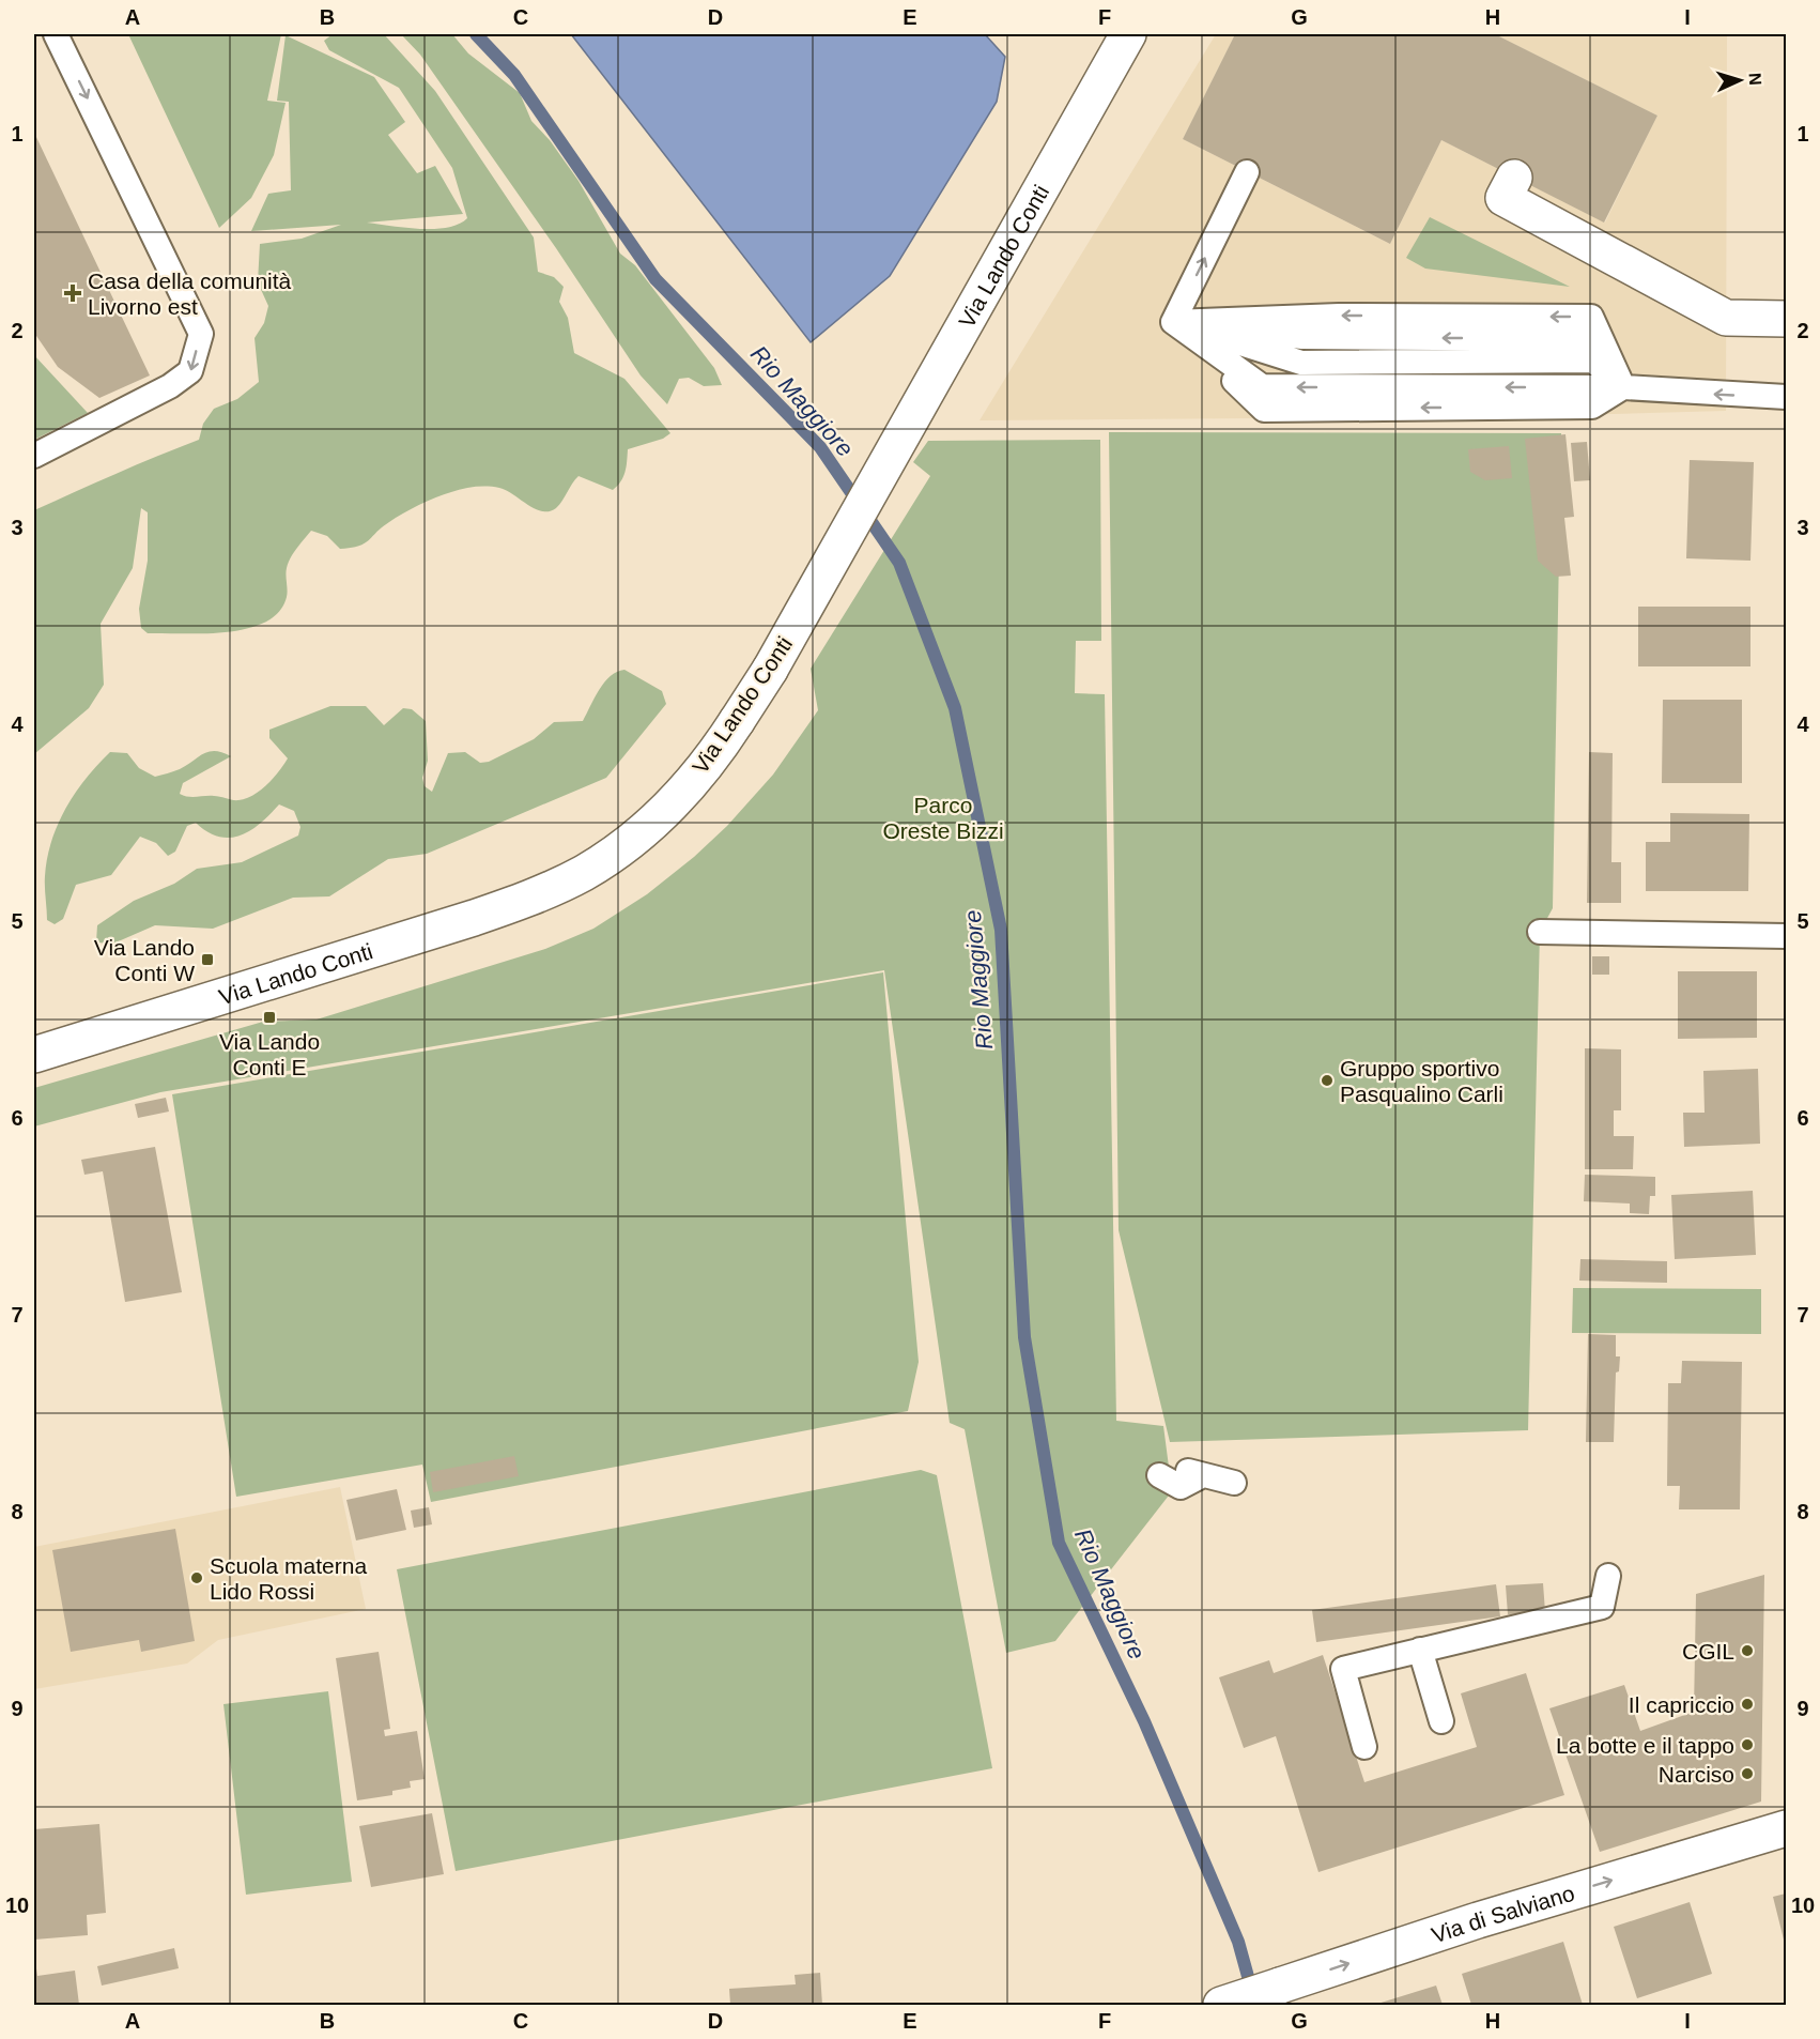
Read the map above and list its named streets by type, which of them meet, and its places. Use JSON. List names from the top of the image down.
{
  "streets": {
    "street": ["Via Lando Conti", "Via di Salviano"]
  },
  "one_way": ["Via di Salviano"],
  "water": ["Rio Maggiore"],
  "parks": ["Parco Oreste Bizzi"],
  "places": {
    "health": ["Casa della comunità Livorno est"],
    "transit": ["Via Lando Conti W", "Via Lando Conti E"],
    "other": [
      "Gruppo sportivo Pasqualino Carli",
      "Scuola materna Lido Rossi",
      "CGIL",
      "Il capriccio",
      "La botte e il tappo",
      "Narciso"
    ]
  },
  "north": "right",
  "grid": {
    "columns": [
      "A",
      "B",
      "C",
      "D",
      "E",
      "F",
      "G",
      "H",
      "I"
    ],
    "rows": [
      "1",
      "2",
      "3",
      "4",
      "5",
      "6",
      "7",
      "8",
      "9",
      "10"
    ]
  }
}
